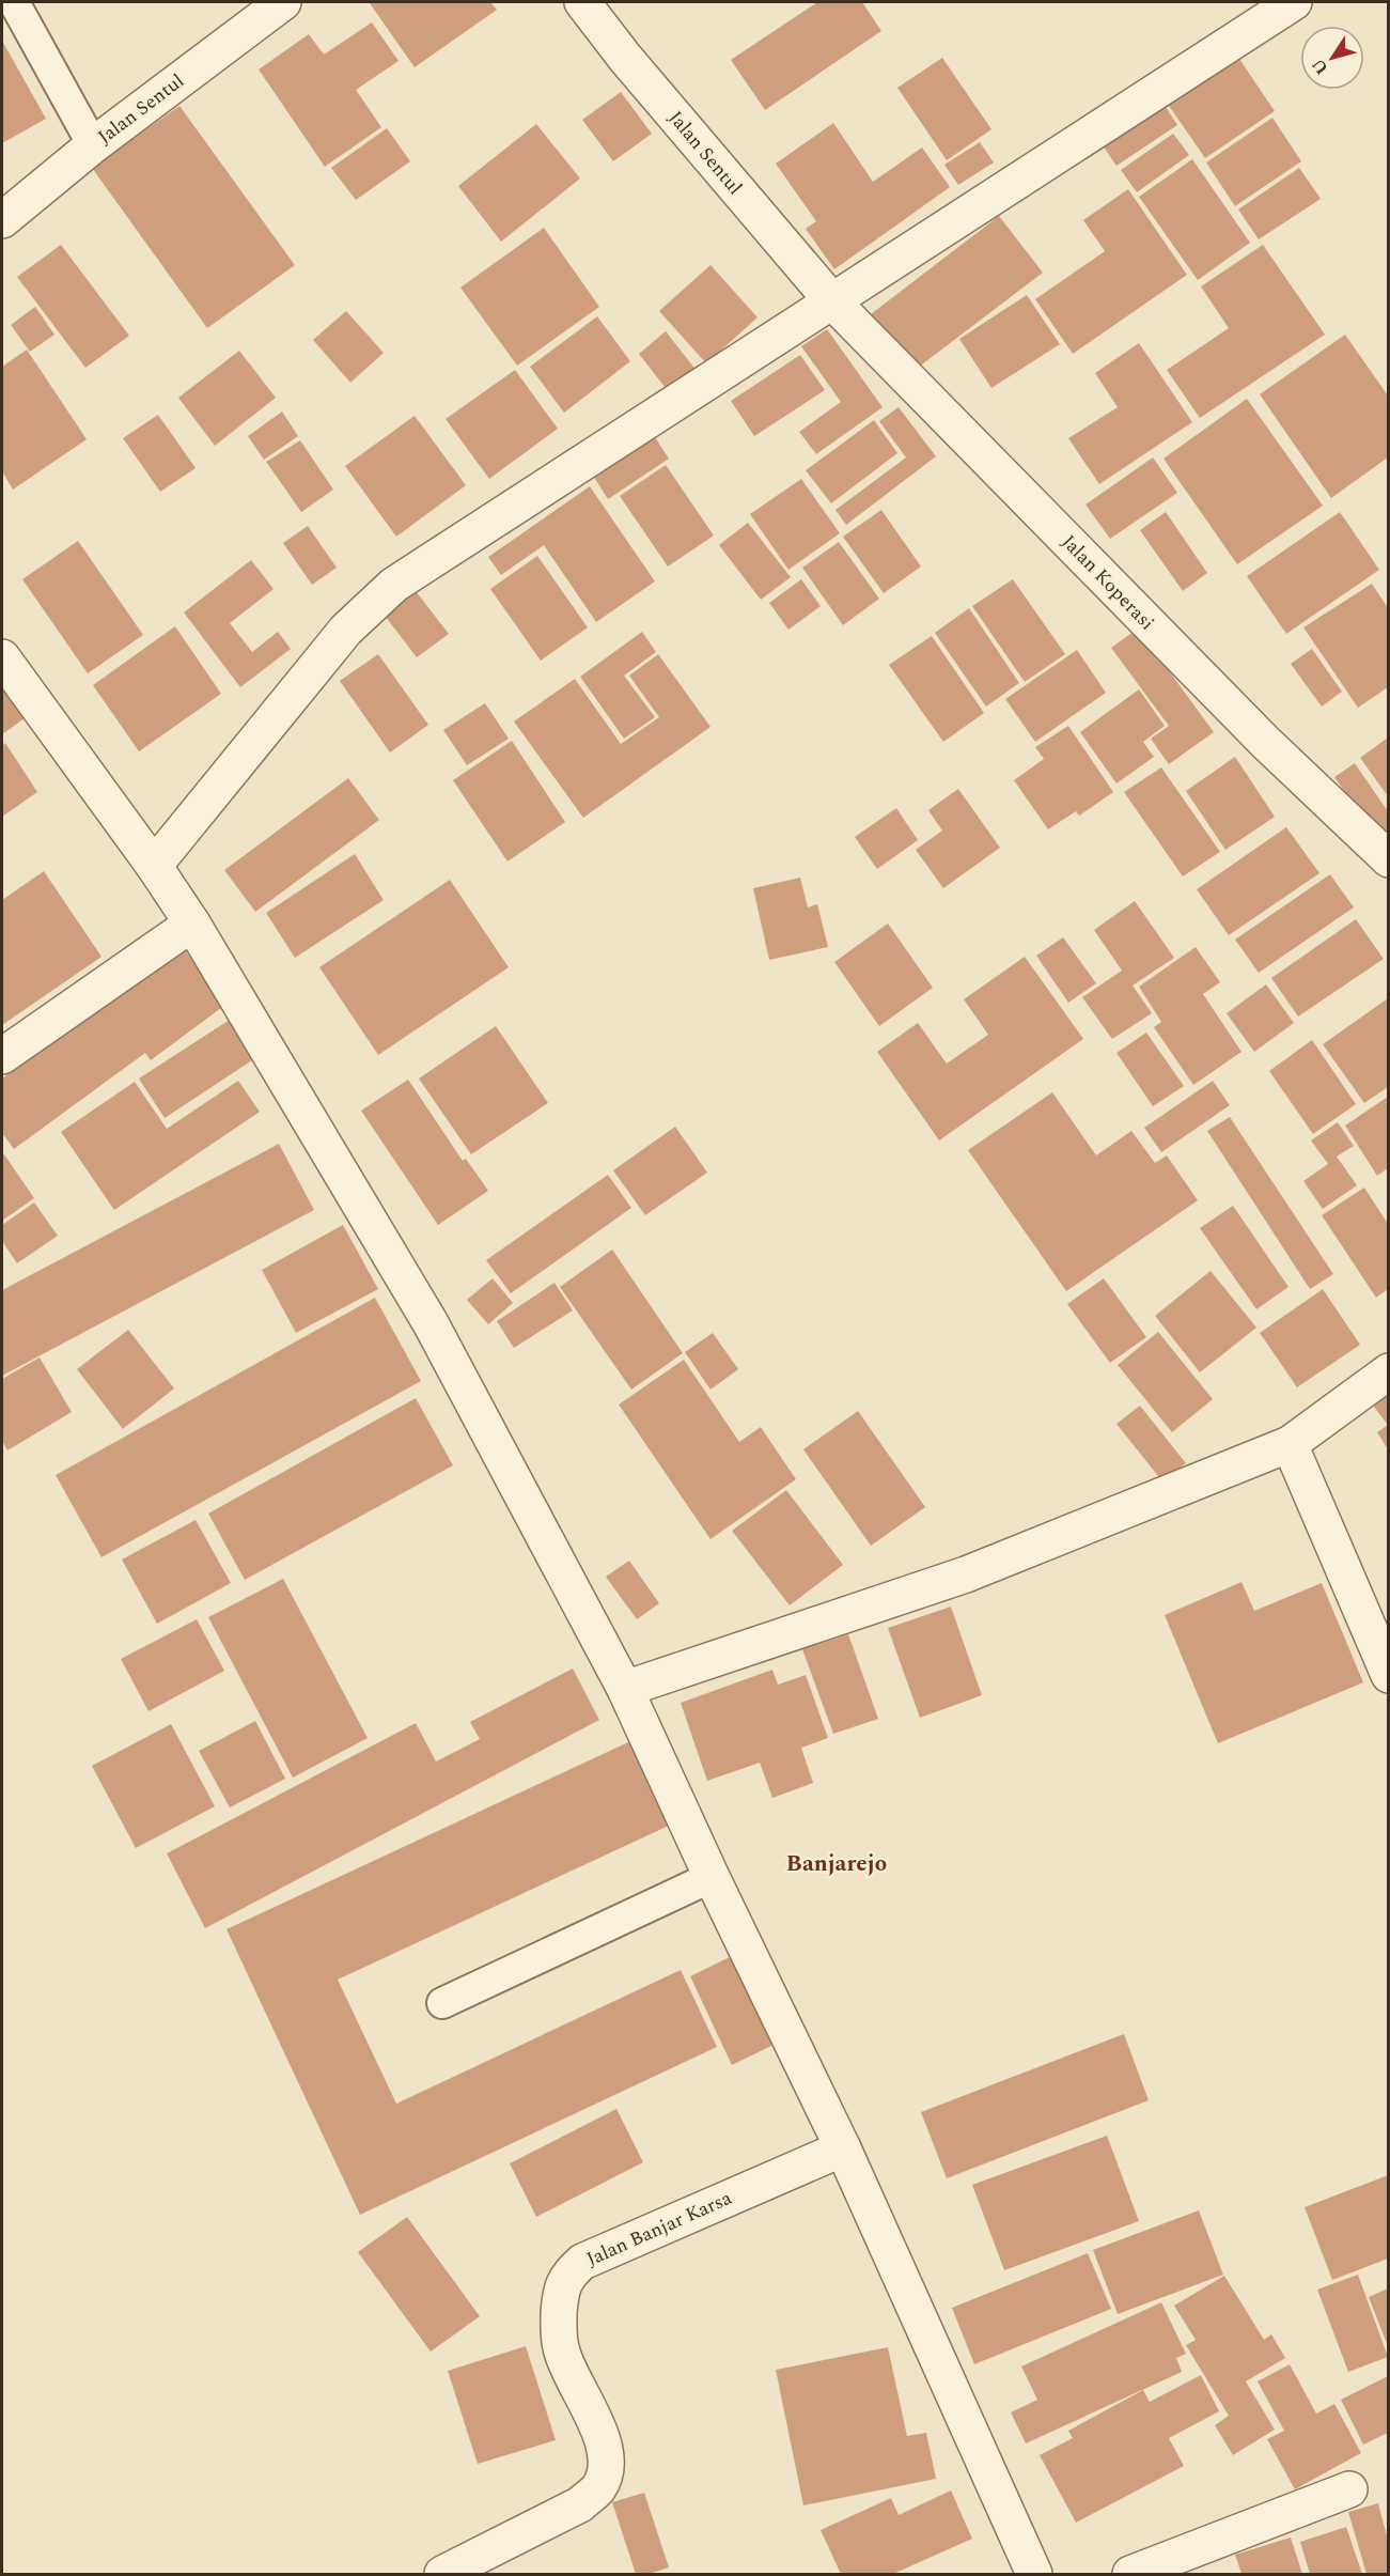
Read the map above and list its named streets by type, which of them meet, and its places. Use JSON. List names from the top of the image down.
{
  "streets": {
    "street": ["Jalan Sentul", "Jalan Koperasi", "Jalan Banjar Karsa"]
  },
  "crossings": [
    ["Jalan Sentul", "Jalan Koperasi"]
  ],
  "districts": ["Banjarejo"],
  "north": "bottom left"
}
